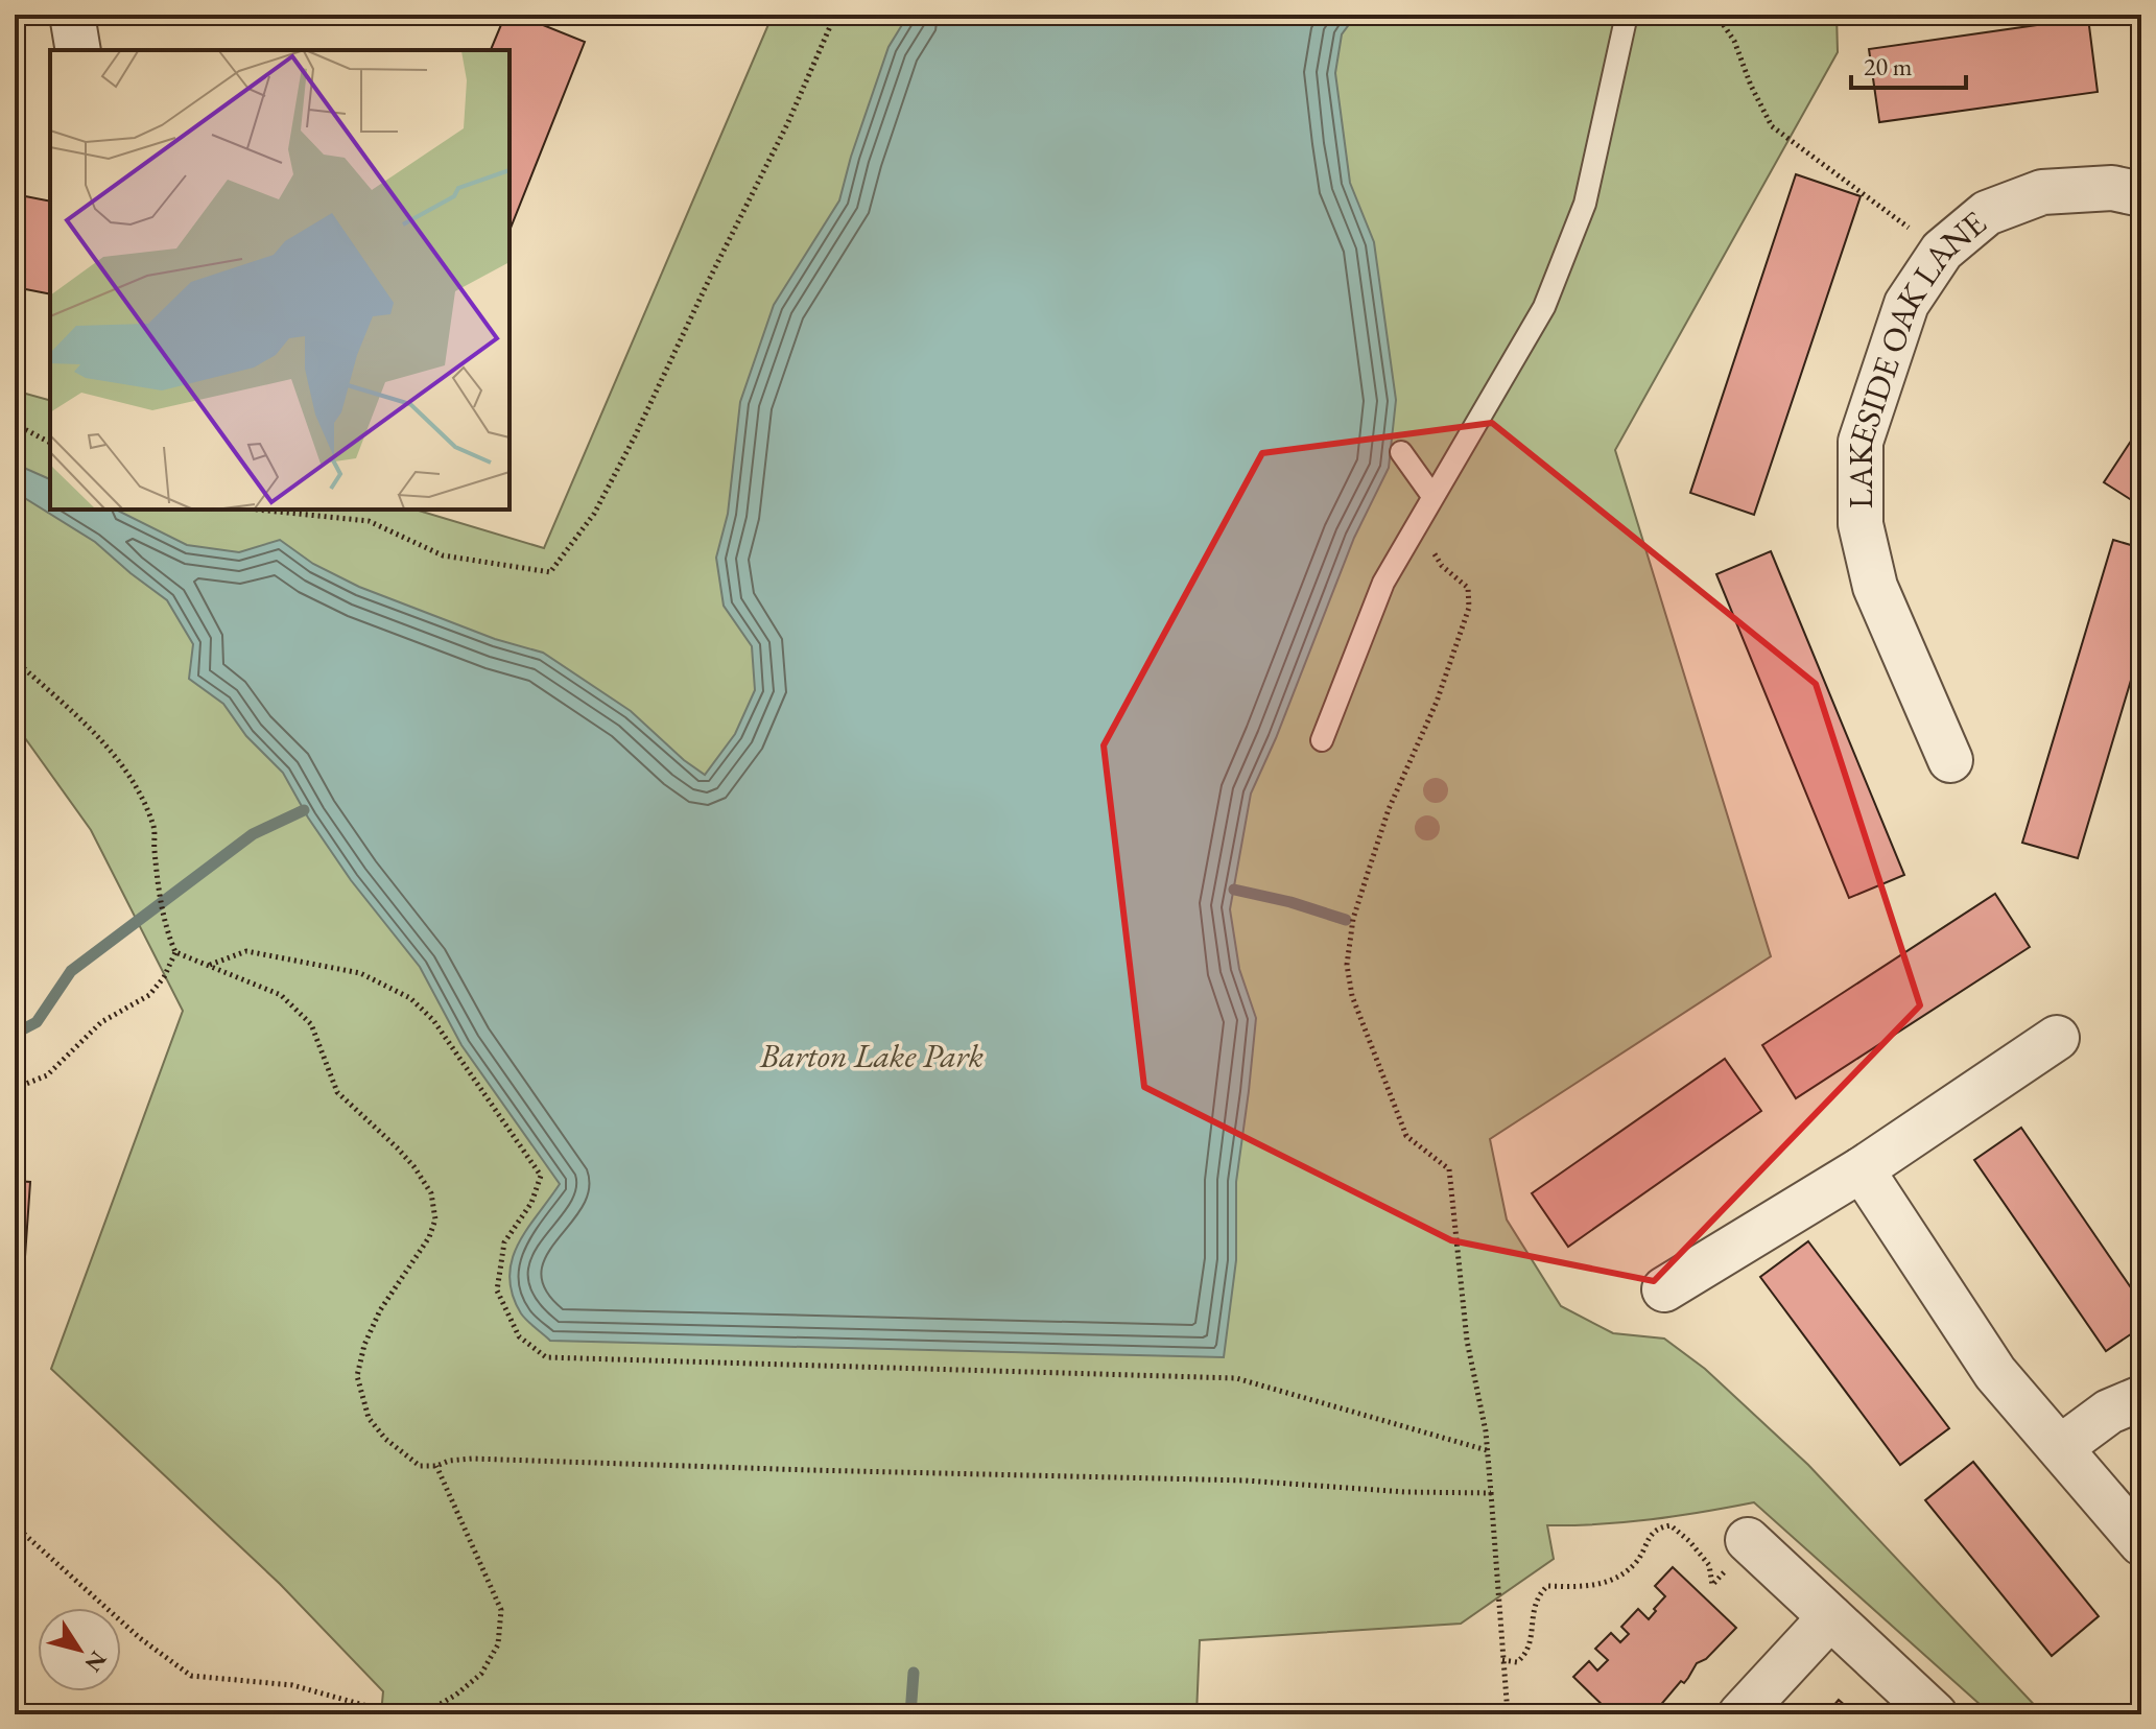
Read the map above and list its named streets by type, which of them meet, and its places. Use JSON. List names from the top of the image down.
{
  "streets": {
    "street": ["LAKESIDE OAK LANE"]
  },
  "parks": ["Barton Lake Park"],
  "scale_bar": "20 m",
  "north": "bottom right"
}
